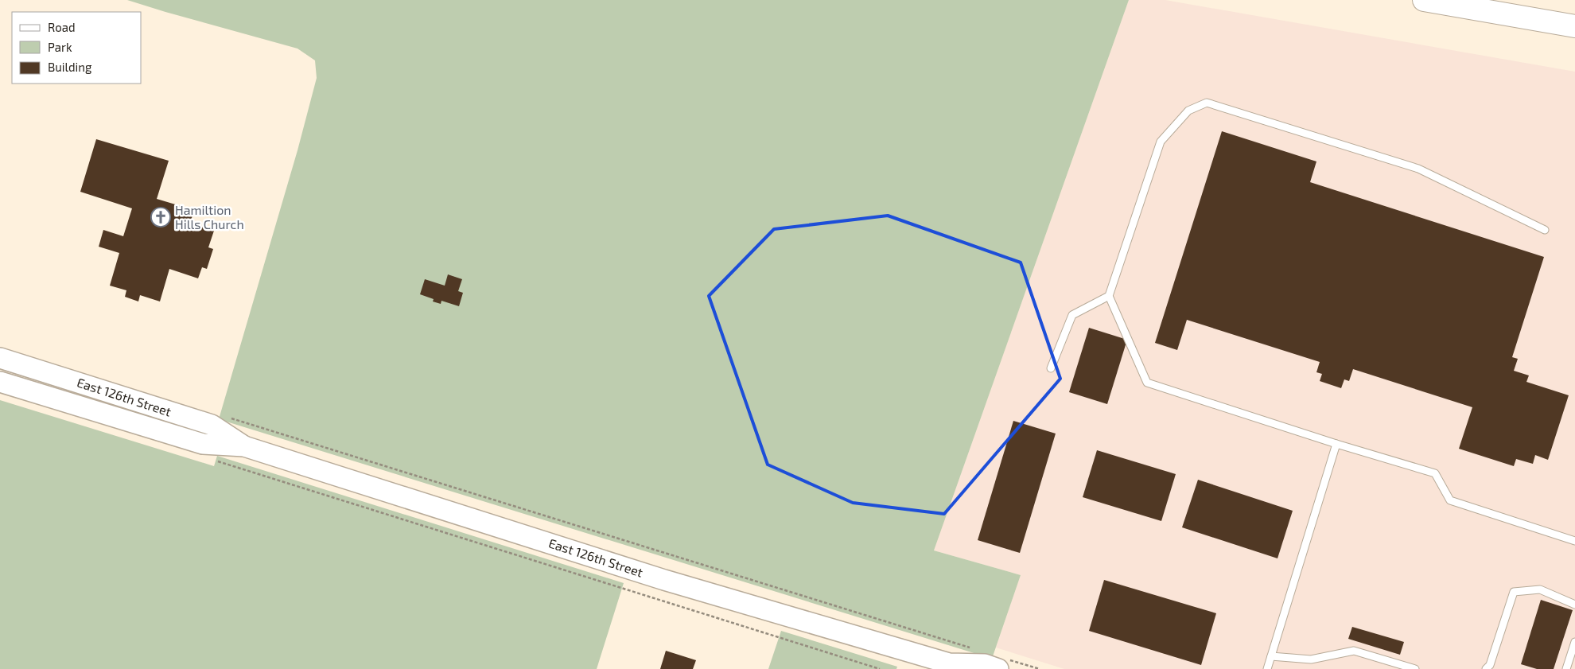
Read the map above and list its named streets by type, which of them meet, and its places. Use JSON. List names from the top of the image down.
{
  "streets": {
    "main road": ["East 126th Street"]
  },
  "places": {
    "church": ["Hamiltion Hills Church"]
  },
  "legend": ["Road", "Park", "Building"]
}
